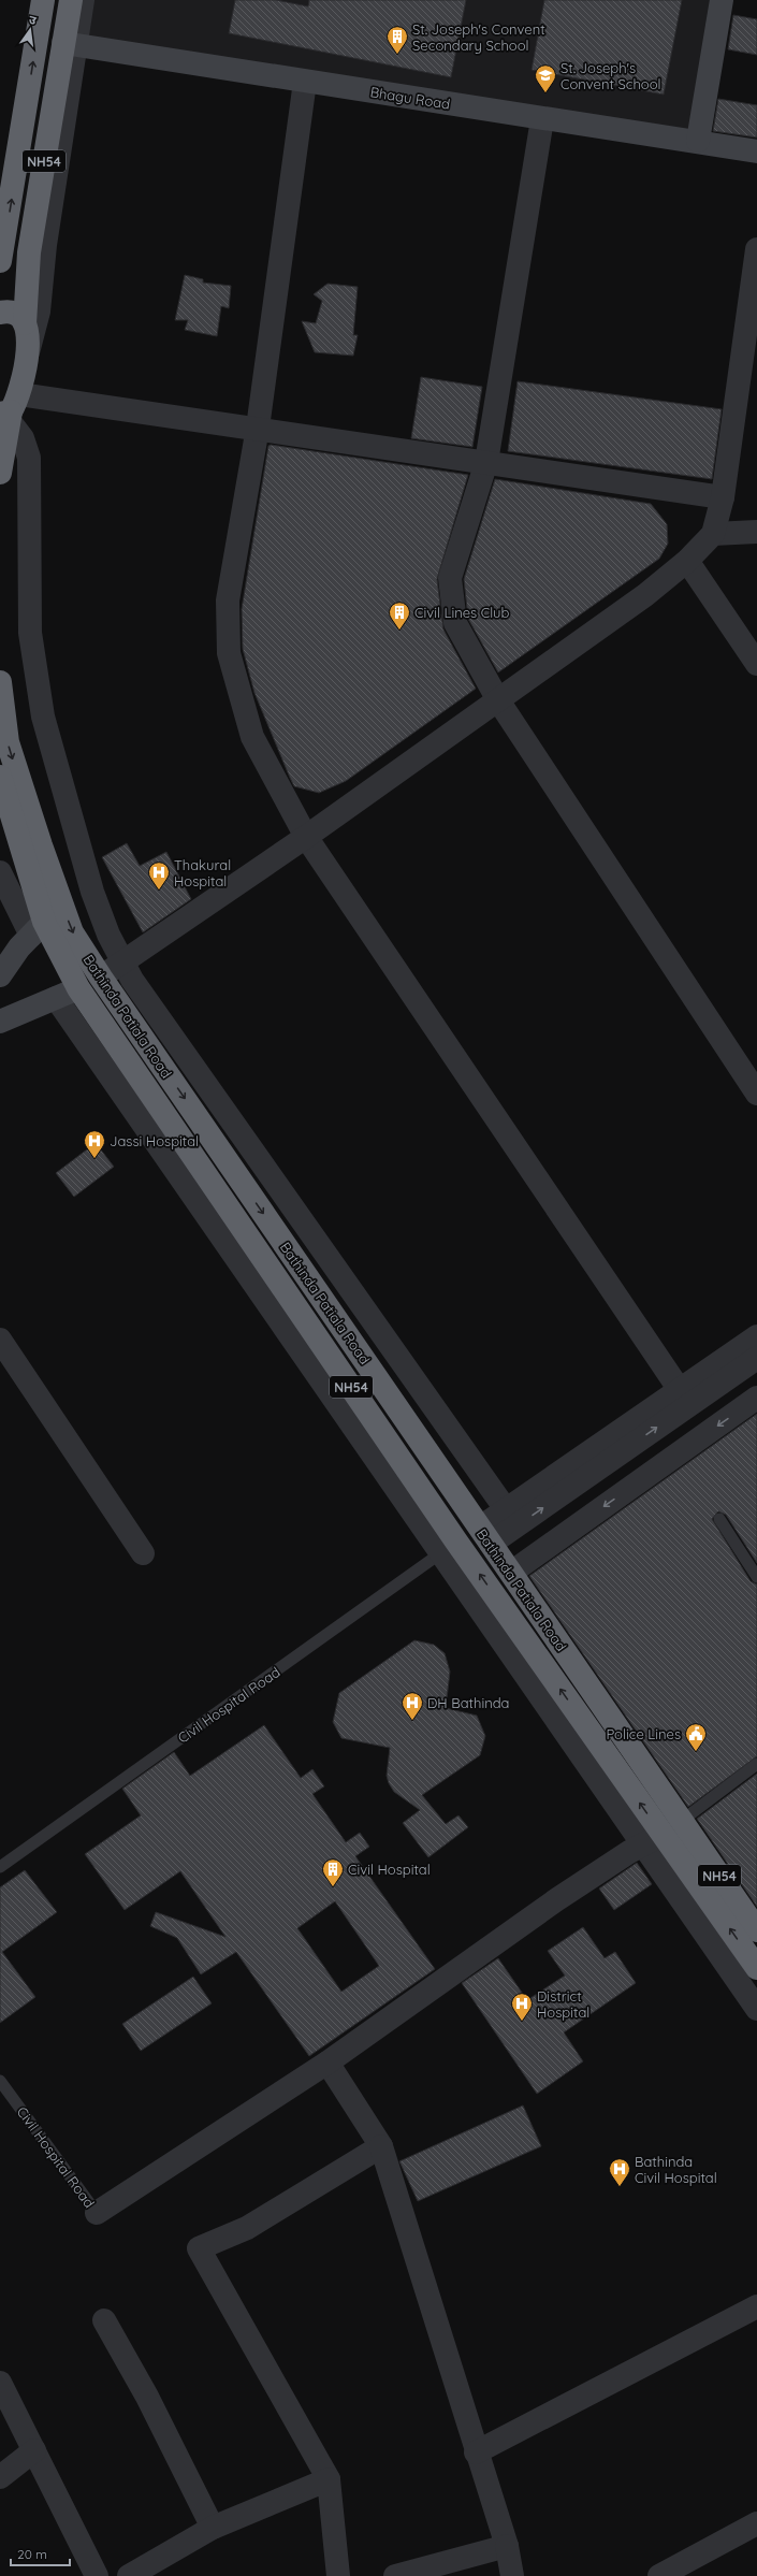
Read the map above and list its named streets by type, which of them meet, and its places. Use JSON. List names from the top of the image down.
{
  "streets": {
    "highway": ["NH54", "Bathinda Patiala Road"],
    "street": ["Bhagu Road"],
    "lane": ["Civil Hospital Road"]
  },
  "crossings": [
    ["Bhagu Road", "NH54"],
    ["NH54", "Civil Hospital Road"]
  ],
  "places": {
    "building": ["St. Joseph's Convent Secondary School", "Civil Lines Club", "Civil Hospital"],
    "school or university": ["St. Joseph's Convent School"],
    "hospital": [
      "Thakural Hospital",
      "Jassi Hospital",
      "DH Bathinda",
      "District Hospital",
      "Bathinda Civil Hospital"
    ],
    "public building": ["Police Lines"]
  },
  "scale_bar": "20 m",
  "north": "top"
}
